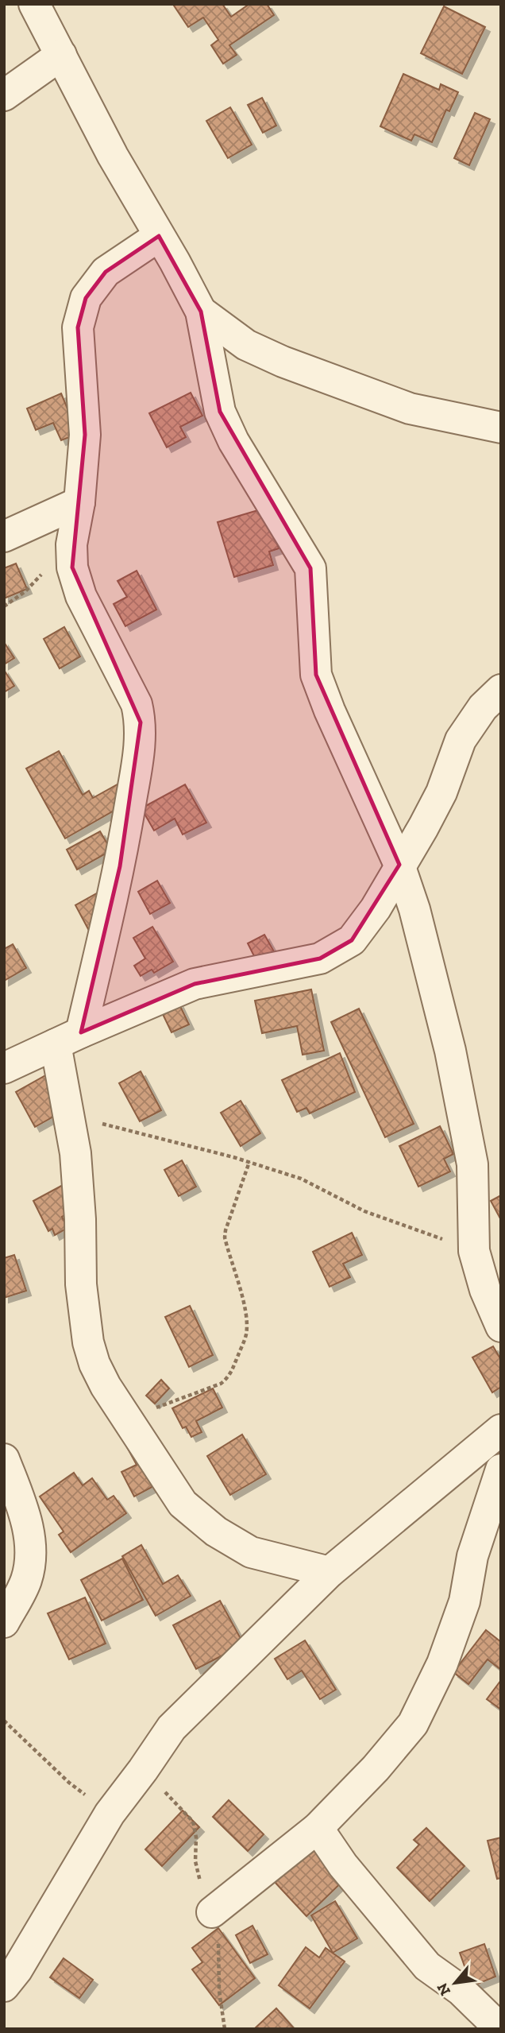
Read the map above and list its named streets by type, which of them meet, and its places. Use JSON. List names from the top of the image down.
{
  "north": "bottom left"
}
